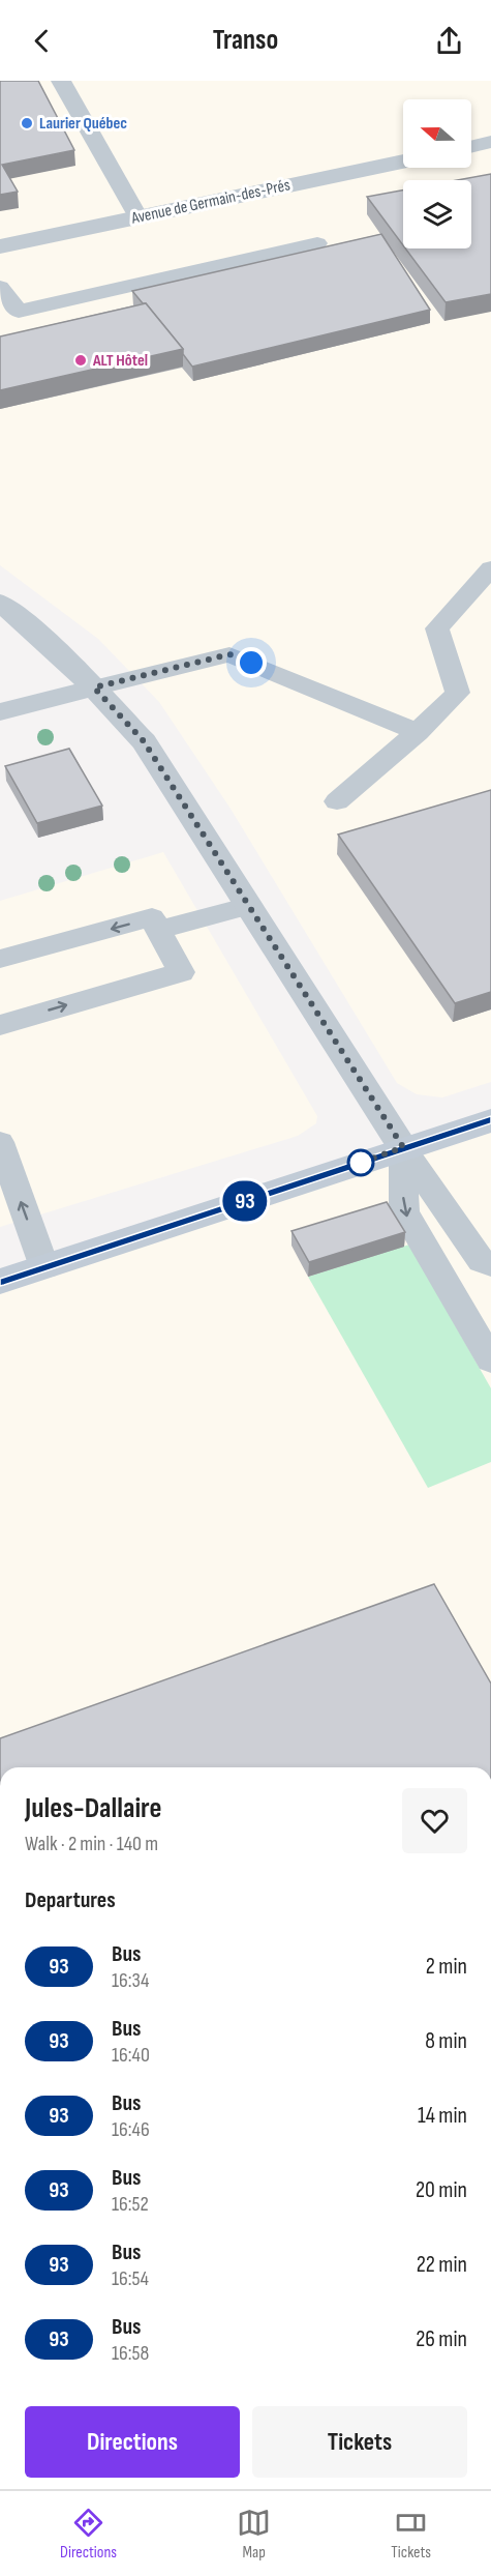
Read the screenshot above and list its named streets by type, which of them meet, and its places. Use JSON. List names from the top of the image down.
{
  "streets": {
    "street": ["Avenue de Germain-des-Prés"]
  },
  "places": ["Laurier Québec", "ALT Hôtel"],
  "lines": ["bus line 93"],
  "north": "left",
  "page": {
    "header": "Transo",
    "on_map": "93",
    "heading": [
      ["Jules-Dallaire", "Walk · 2 min · 140 m"],
      "Departures"
    ],
    "list": [
      {
        "mark": "93",
        "name": "Bus",
        "note": "16:34",
        "value": "2 min"
      },
      {
        "mark": "93",
        "name": "Bus",
        "note": "16:40",
        "value": "8 min"
      },
      {
        "mark": "93",
        "name": "Bus",
        "note": "16:46",
        "value": "14 min"
      },
      {
        "mark": "93",
        "name": "Bus",
        "note": "16:52",
        "value": "20 min"
      },
      {
        "mark": "93",
        "name": "Bus",
        "note": "16:54",
        "value": "22 min"
      },
      {
        "mark": "93",
        "name": "Bus",
        "note": "16:58",
        "value": "26 min"
      }
    ],
    "buttons": ["Directions", "Tickets"],
    "tabs": ["Directions", "Map", "Tickets"]
  }
}
